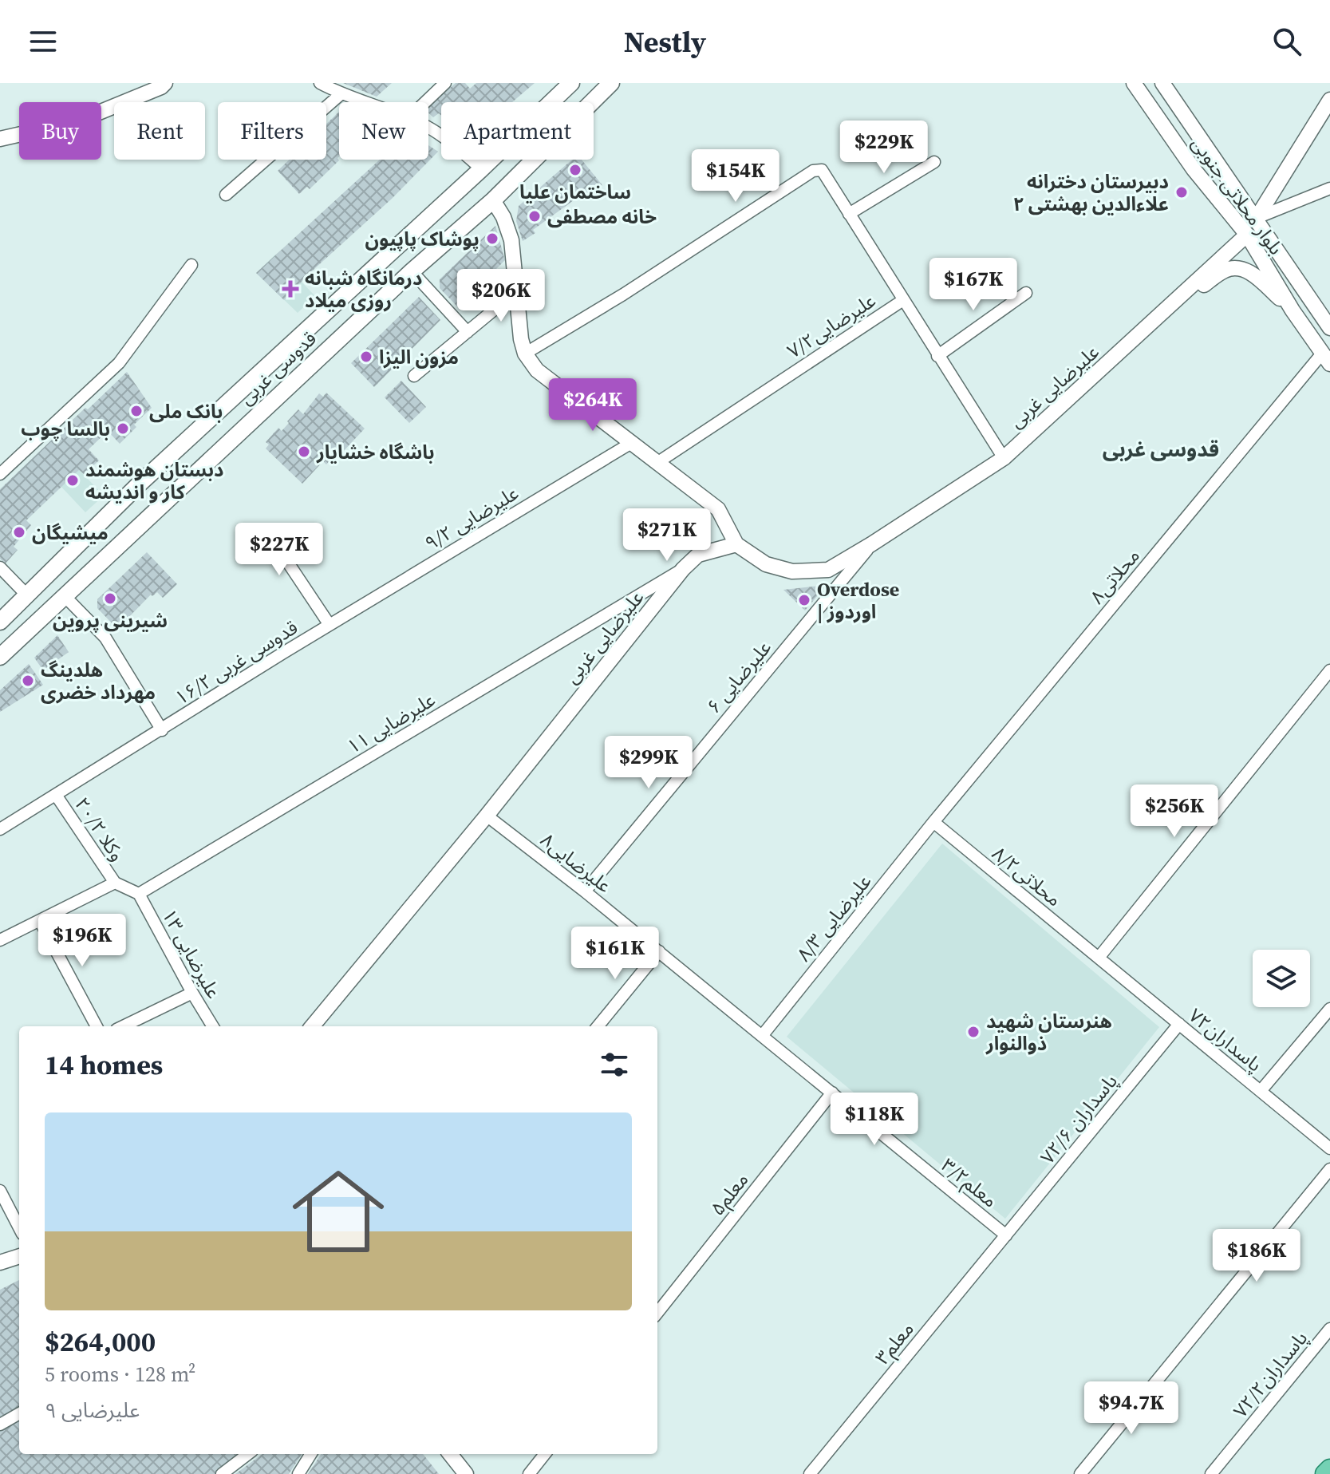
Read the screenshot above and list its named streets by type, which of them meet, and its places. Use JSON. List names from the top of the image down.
{
  "streets": {
    "main road": ["قدوسی غربی"],
    "street": [
      "بلوار محلاتی جنوبی",
      "علیرضایی۷/۲",
      "علیرضایی غربی",
      "۹/۲ علیرضایی",
      "محلاتی۸",
      "۱۶/۲ قدوسی غربی",
      "۶ علیرضایی",
      "۱۱ علیرضایی",
      "وکلا ۲۰/۲",
      "علیرضایی۸",
      "محلاتی۸/۲",
      "۸/۳ علیرضایی",
      "۱۳ علیرضایی",
      "پاسداران۷۲",
      "۷۲/۶ پاسداران",
      "معلم۳/۲",
      "معلم۵",
      "معلم۳",
      "پاسداران۷۲/۲"
    ]
  },
  "crossings": [
    ["بلوار محلاتی جنوبی", "علیرضایی غربی"],
    ["بلوار محلاتی جنوبی", "محلاتی۸"],
    ["علیرضایی غربی", "۶ علیرضایی"],
    ["علیرضایی غربی", "۱۱ علیرضایی"],
    ["علیرضایی غربی", "علیرضایی۸"],
    ["۹/۲ علیرضایی", "۱۶/۲ قدوسی غربی"],
    ["محلاتی۸", "محلاتی۸/۲"],
    ["محلاتی۸", "۸/۳ علیرضایی"],
    ["۱۶/۲ قدوسی غربی", "وکلا ۲۰/۲"],
    ["۶ علیرضایی", "علیرضایی۸"],
    ["۱۱ علیرضایی", "۱۳ علیرضایی"],
    ["علیرضایی۸", "۸/۳ علیرضایی"],
    ["علیرضایی۸", "معلم۳/۲"],
    ["محلاتی۸/۲", "۸/۳ علیرضایی"],
    ["محلاتی۸/۲", "پاسداران۷۲"],
    ["۸/۳ علیرضایی", "معلم۳/۲"],
    ["پاسداران۷۲", "۷۲/۶ پاسداران"],
    ["۷۲/۶ پاسداران", "معلم۳/۲"],
    ["۷۲/۶ پاسداران", "معلم۳"],
    ["معلم۳/۲", "معلم۵"],
    ["معلم۳/۲", "معلم۳"]
  ],
  "districts": ["قدوسی غربی"],
  "places": {
    "other": [
      "ساختمان علیا",
      "دبیرستان دخترانه علاءالدین بهشتی ۲",
      "خانه مصطفی",
      "پوشاک پاپیون",
      "مزون الیزا",
      "بانک ملی",
      "بالسا چوب",
      "باشگاه خشایار",
      "دبستان هوشمند کار و اندیشه",
      "میشیگان",
      "شیرینی پروین",
      "Overdose | اوردوز",
      "هلدینگ مهرداد خضری",
      "هنرستان شهید ذوالنوار"
    ],
    "health": ["درمانگاه شبانه روزی میلاد"]
  },
  "page": {
    "header": "Nestly",
    "chip": [
      "Buy",
      "Rent",
      "Filters",
      "New",
      "Apartment"
    ],
    "price": [
      "$229K",
      "$154K",
      "$167K",
      "$206K",
      "$264K",
      "$271K",
      "$227K",
      "$299K",
      "$256K",
      "$196K",
      "$161K",
      "$118K",
      "$186K",
      "$94.7K"
    ],
    "heading": "14 homes",
    "list": [
      {
        "name": "$264,000",
        "note": "5 rooms · 128 m² · ۹ علیرضایی"
      }
    ]
  }
}
